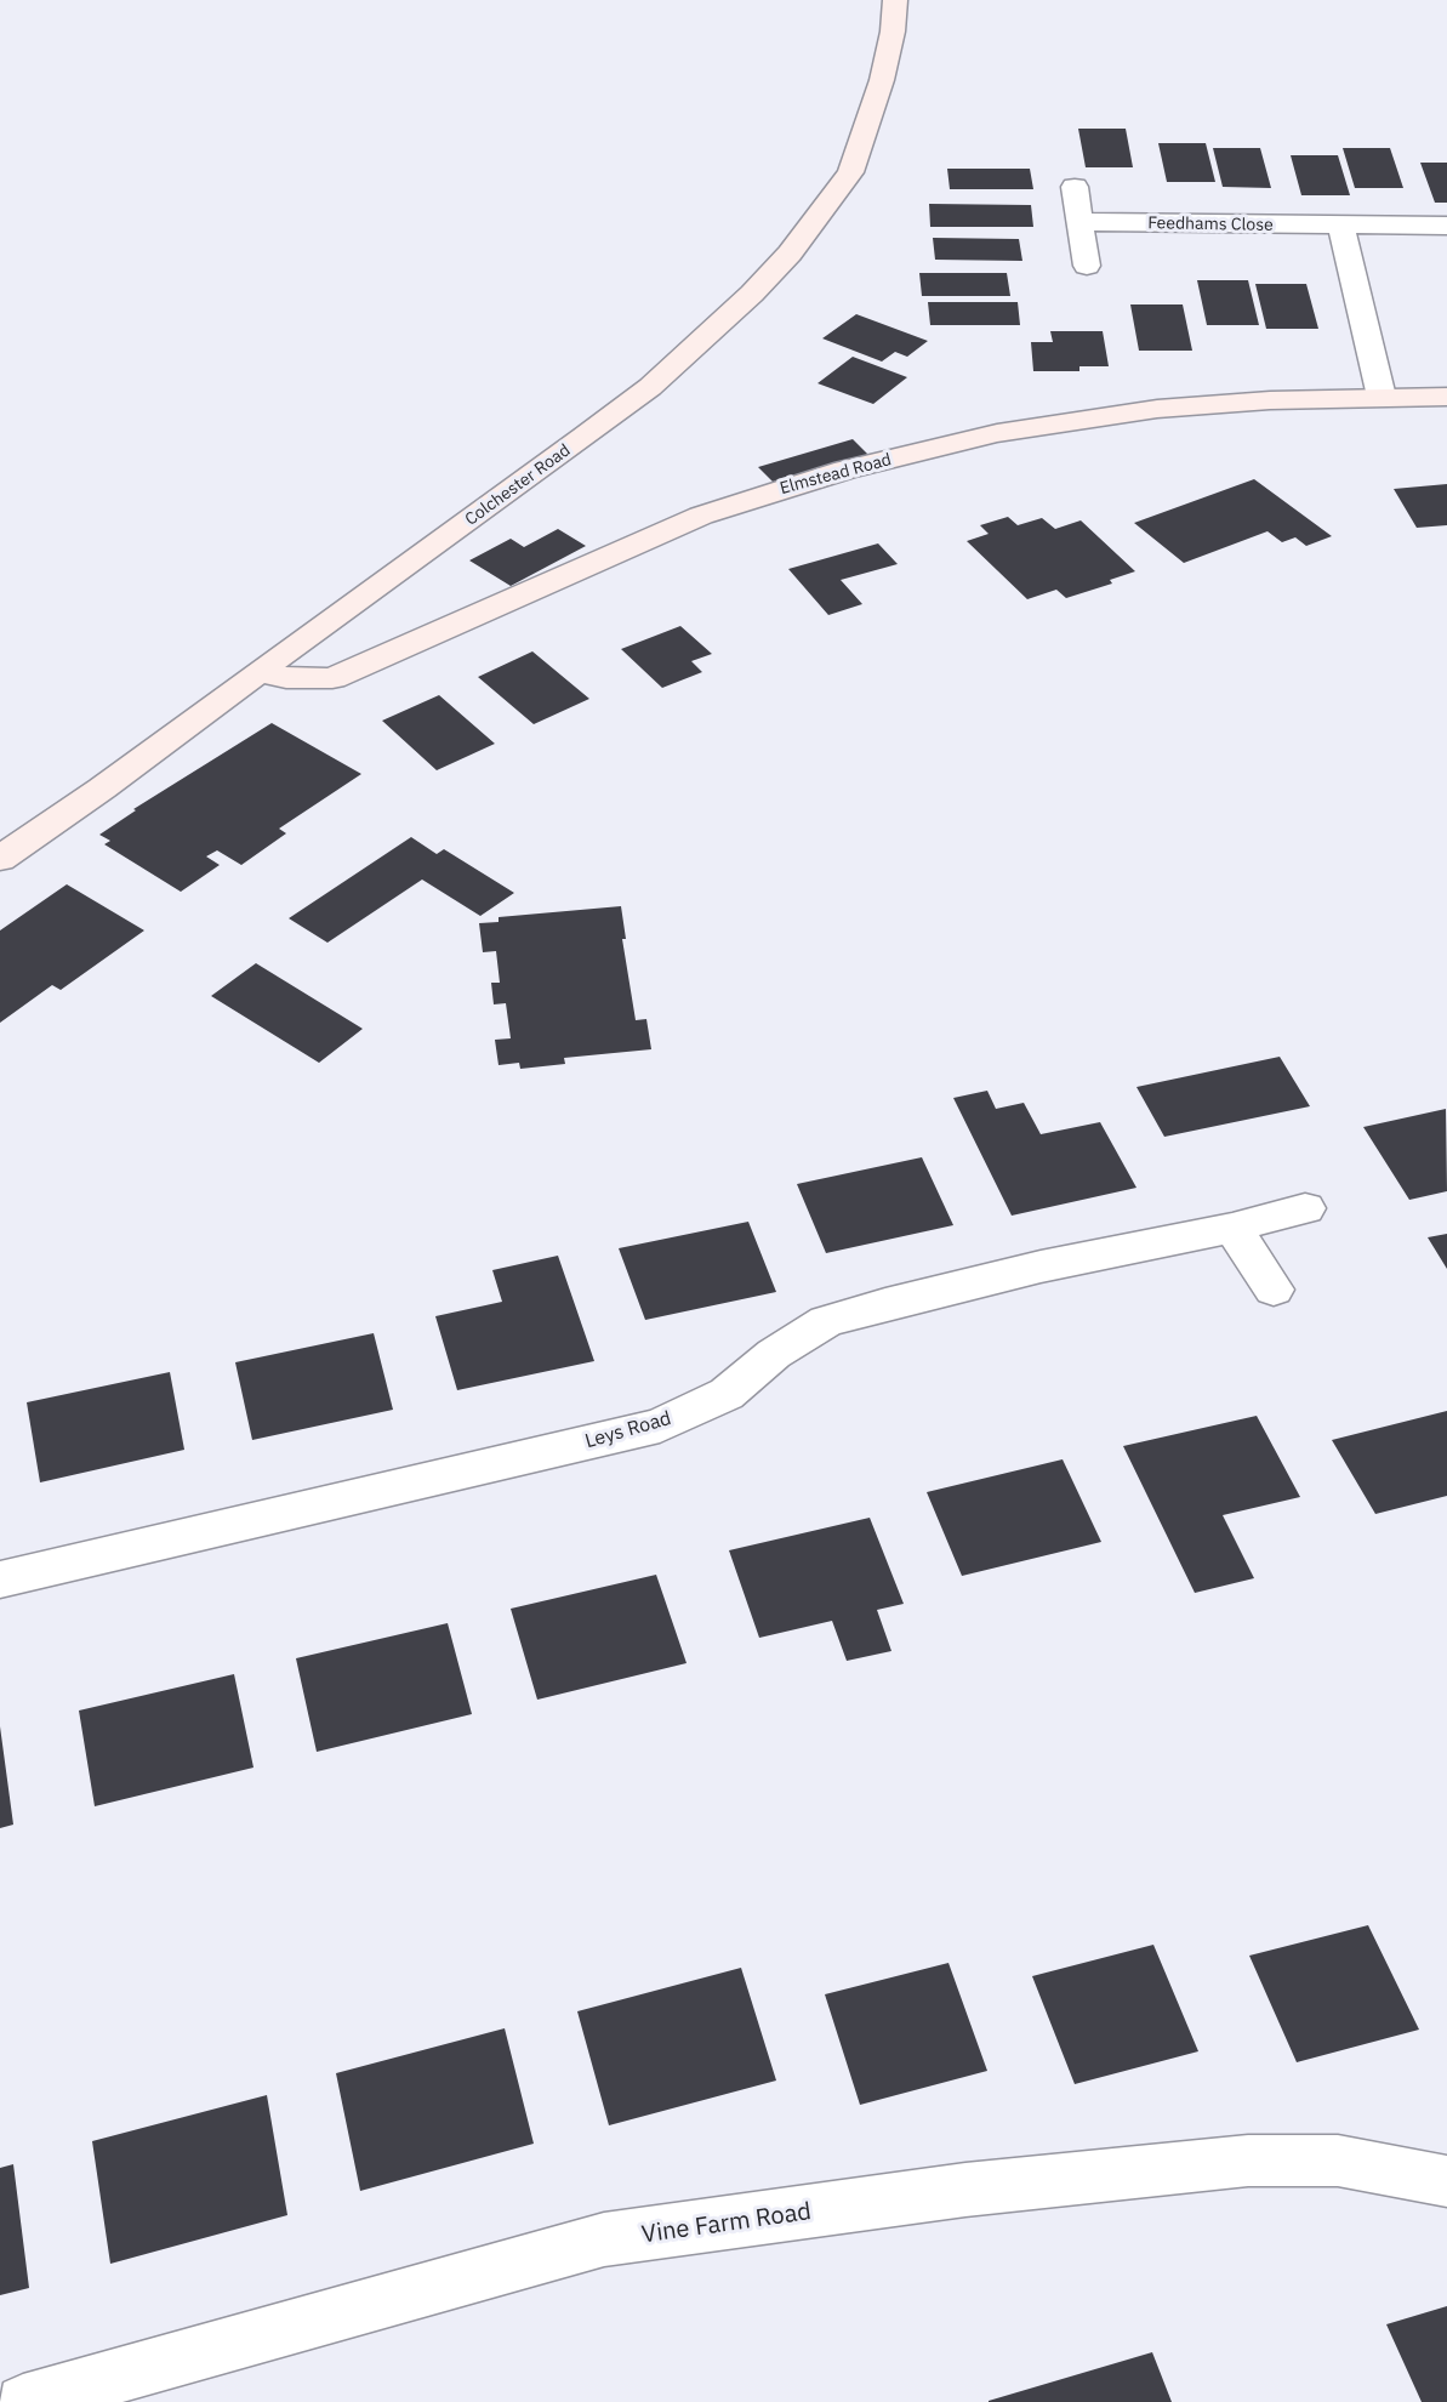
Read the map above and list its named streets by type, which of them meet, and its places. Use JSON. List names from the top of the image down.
{
  "streets": {
    "main road": ["Elmstead Road", "Colchester Road"],
    "street": ["Feedhams Close", "Leys Road", "Vine Farm Road"]
  },
  "crossings": [
    ["Elmstead Road", "Colchester Road"]
  ]
}
